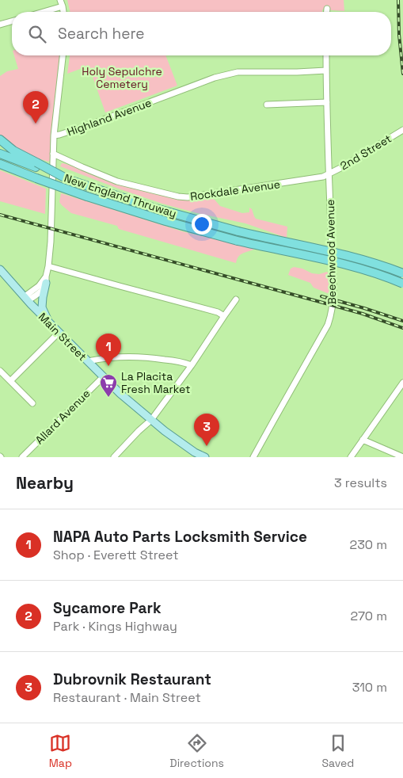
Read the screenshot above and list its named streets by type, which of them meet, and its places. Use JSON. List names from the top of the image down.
{
  "streets": {
    "highway": ["New England Thruway"],
    "main road": ["Main Street"],
    "street": [
      "Highland Avenue",
      "2nd Street",
      "Rockdale Avenue",
      "Beechwood Avenue",
      "Allard Avenue"
    ]
  },
  "crossings": [
    ["Highland Avenue", "Beechwood Avenue"],
    ["2nd Street", "Rockdale Avenue"],
    ["2nd Street", "Beechwood Avenue"],
    ["Rockdale Avenue", "Beechwood Avenue"],
    ["Main Street", "Allard Avenue"]
  ],
  "parks": ["Holy Sepulchre Cemetery"],
  "places": {
    "supermarket": ["La Placita Fresh Market"]
  },
  "page": {
    "search": "Search here",
    "pins": ["2", "1", "3"],
    "heading": ["Nearby", "3 results"],
    "list": [
      {
        "mark": "1",
        "name": "NAPA Auto Parts Locksmith Service",
        "note": "Shop · Everett Street",
        "value": "230 m"
      },
      {
        "mark": "2",
        "name": "Sycamore Park",
        "note": "Park · Kings Highway",
        "value": "270 m"
      },
      {
        "mark": "3",
        "name": "Dubrovnik Restaurant",
        "note": "Restaurant · Main Street",
        "value": "310 m"
      }
    ],
    "nav": ["Map", "Directions", "Saved"]
  }
}
